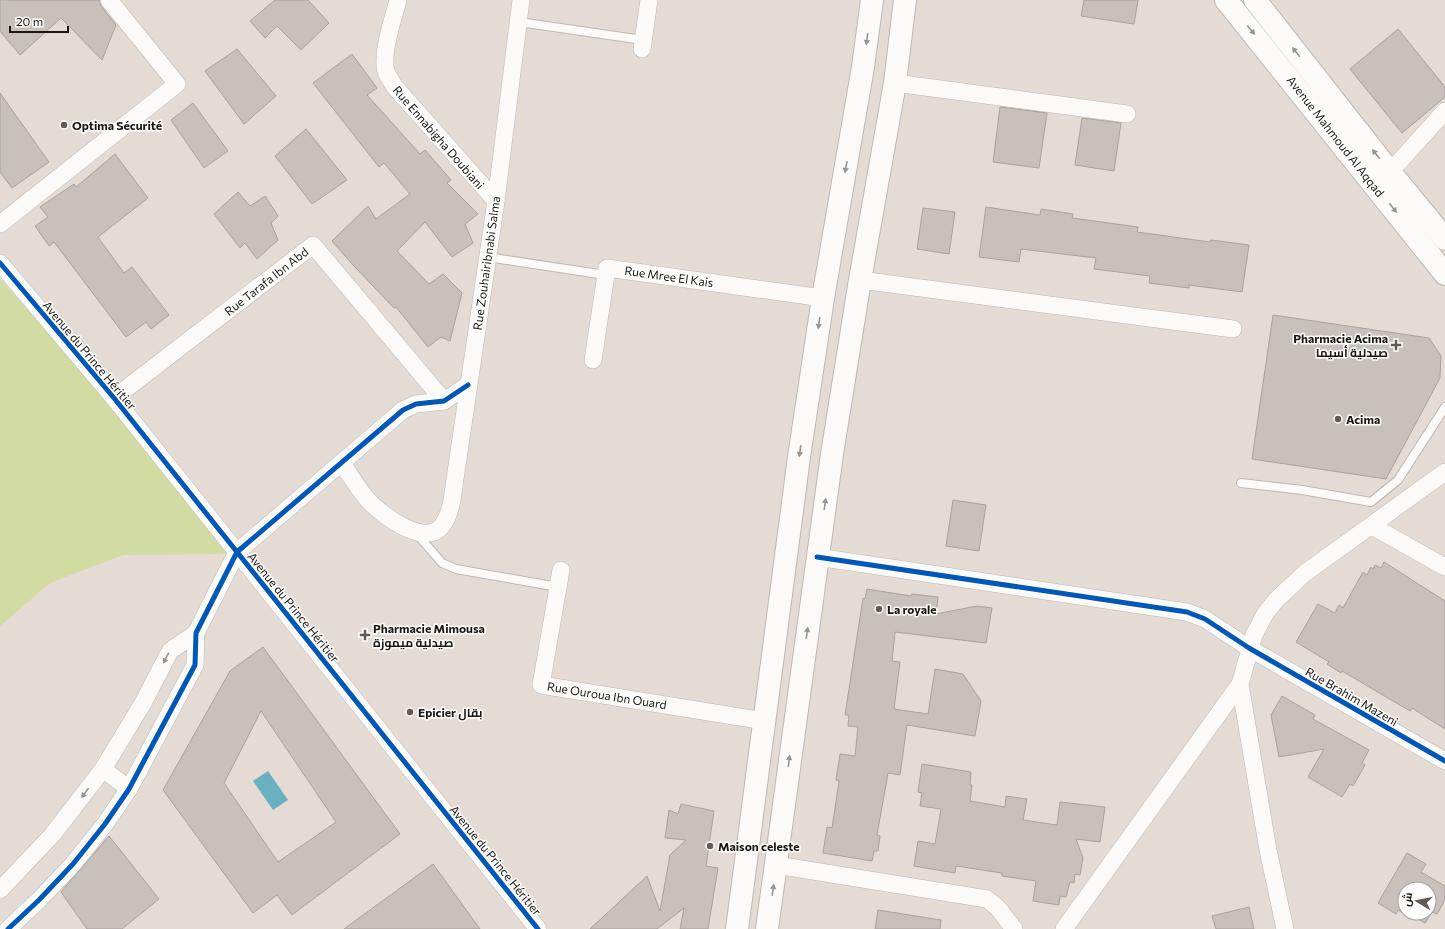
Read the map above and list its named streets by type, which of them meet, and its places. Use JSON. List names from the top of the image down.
{
  "streets": {
    "main road": ["Avenue Mahmoud Al Aqqad"],
    "street": [
      "Rue Ennabigha Doubiani",
      "Rue Zouhairibnabi Salma",
      "Rue Mree El Kais",
      "Rue Tarafa Ibn Abd",
      "Avenue du Prince Héritier",
      "Rue Ouroua Ibn Ouard",
      "Rue Brahim Mazeni"
    ]
  },
  "crossings": [
    ["Rue Ennabigha Doubiani", "Rue Zouhairibnabi Salma"],
    ["Rue Tarafa Ibn Abd", "Avenue du Prince Héritier"]
  ],
  "places": {
    "other": [
      "Optima Sécurité",
      "Acima",
      "La royale",
      "Epicier بقال",
      "Maison celeste"
    ],
    "health": ["Pharmacie Acima صيدلية أسيما", "Pharmacie Mimousa صيدلية ميموزة"]
  },
  "scale_bar": "20 m",
  "north": "left"
}
